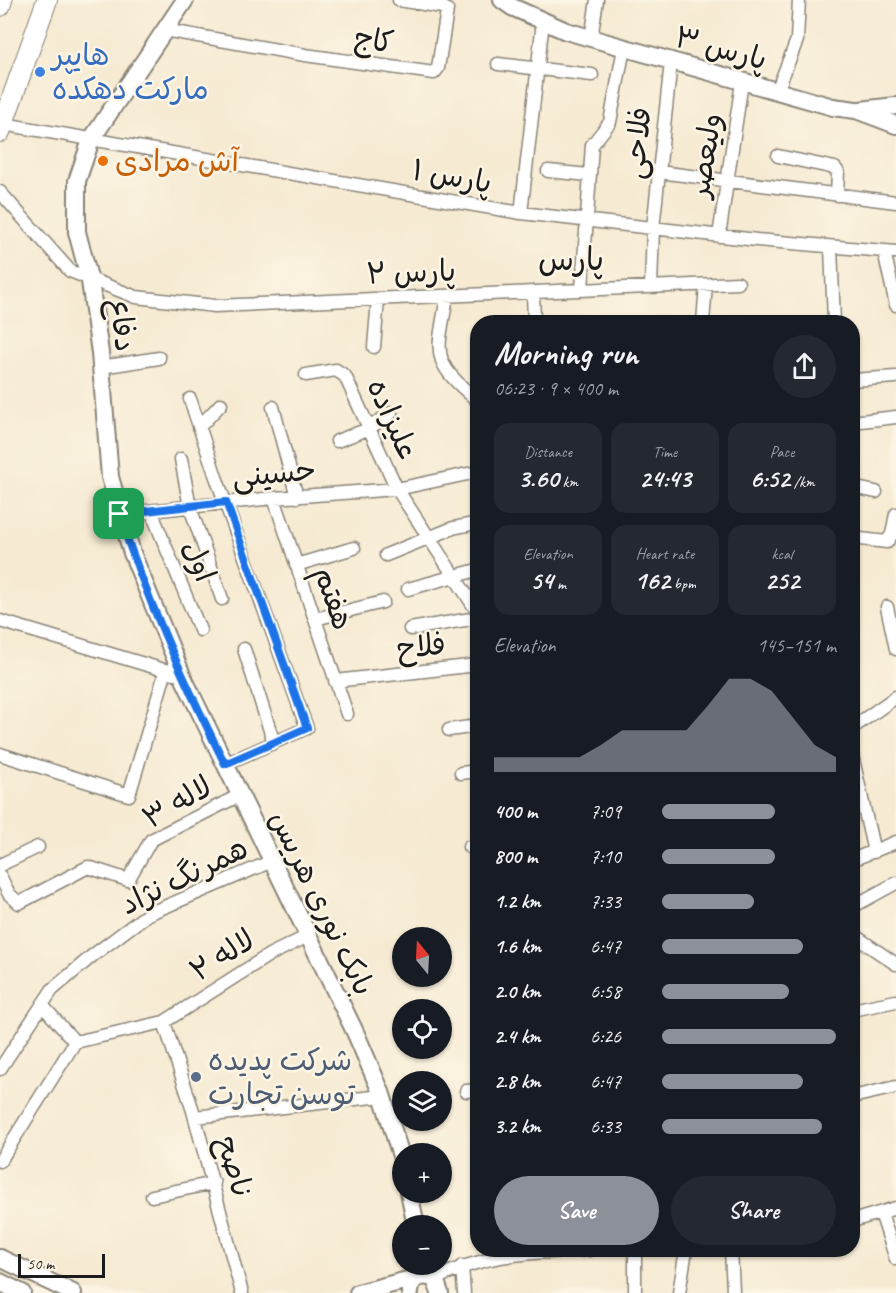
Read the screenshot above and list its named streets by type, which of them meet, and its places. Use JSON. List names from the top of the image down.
{
  "streets": {
    "main road": ["پارس ۳", "دفاع", "بابک نوری هریس"],
    "street": [
      "کاج",
      "فلاحی",
      "ولیعصر",
      "پارس ۱",
      "پارس ۲",
      "علیزاده",
      "حسینی",
      "اول",
      "هفتم",
      "فلاح",
      "لاله ۳",
      "همرنگ نژاد",
      "لاله ۲",
      "ناصح"
    ]
  },
  "crossings": [
    ["کاج", "دفاع"],
    ["پارس ۳", "فلاحی"],
    ["پارس ۳", "ولیعصر"],
    ["فلاحی", "پارس ۱"],
    ["فلاحی", "پارس ۲"],
    ["ولیعصر", "پارس ۱"],
    ["پارس ۱", "دفاع"],
    ["پارس ۲", "دفاع"],
    ["دفاع", "حسینی"],
    ["دفاع", "بابک نوری هریس"],
    ["علیزاده", "حسینی"],
    ["حسینی", "اول"],
    ["حسینی", "هفتم"],
    ["هفتم", "فلاح"],
    ["لاله ۳", "بابک نوری هریس"],
    ["همرنگ نژاد", "بابک نوری هریس"],
    ["بابک نوری هریس", "لاله ۲"],
    ["لاله ۲", "ناصح"]
  ],
  "districts": ["پارس"],
  "places": ["هایپر مارکت دهکده", "آش مرادی", "شرکت پدیده توسن تجارت"],
  "scale_bar": "50 m",
  "north": "top",
  "page": {
    "heading": ["Morning run", "06:23 · 9 × 400 m"],
    "stats": [
      ["Distance", "3.60 km"],
      ["Time", "24:43"],
      ["Pace", "6:52 /km"],
      ["Elevation", "54 m"],
      ["Heart rate", "162 bpm"],
      ["kcal", "252"]
    ],
    "chart": ["Elevation", "145–151 m"],
    "list": [
      {
        "name": "400 m",
        "note": "7:09"
      },
      {
        "name": "800 m",
        "note": "7:10"
      },
      {
        "name": "1.2 km",
        "note": "7:33"
      },
      {
        "name": "1.6 km",
        "note": "6:47"
      },
      {
        "name": "2.0 km",
        "note": "6:58"
      },
      {
        "name": "2.4 km",
        "note": "6:26"
      },
      {
        "name": "2.8 km",
        "note": "6:47"
      },
      {
        "name": "3.2 km",
        "note": "6:33"
      }
    ],
    "map_buttons": ["+", "−"],
    "buttons": ["Save", "Share"],
    "scale": "50 m"
  }
}
